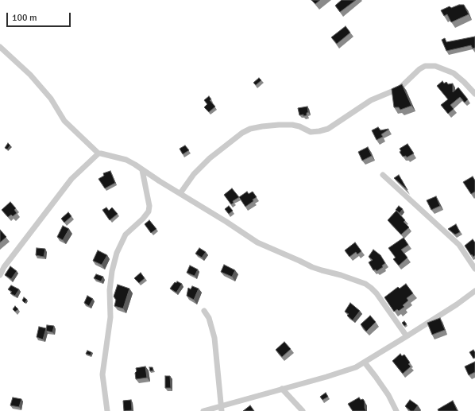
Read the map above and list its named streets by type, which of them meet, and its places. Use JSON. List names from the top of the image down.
{
  "scale_bar": "100 m"
}
